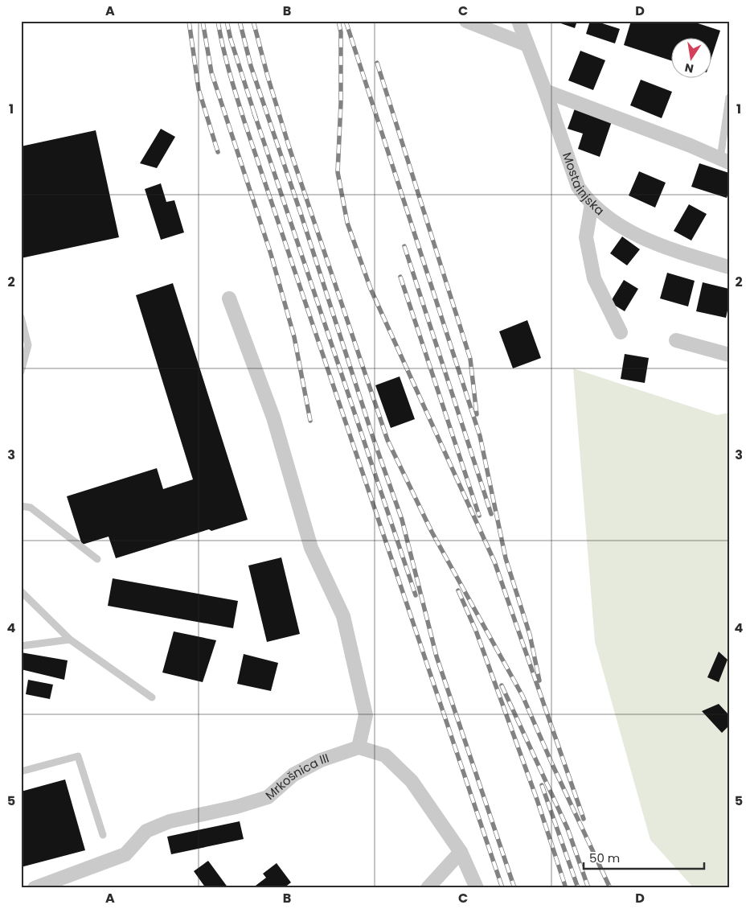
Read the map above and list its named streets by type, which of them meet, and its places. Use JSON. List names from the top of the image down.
{
  "streets": {
    "street": ["Mostainjska", "Mrkošnica III"]
  },
  "scale_bar": "50 m",
  "north": "bottom",
  "grid": {
    "columns": [
      "A",
      "B",
      "C",
      "D"
    ],
    "rows": [
      "1",
      "2",
      "3",
      "4",
      "5"
    ]
  }
}
